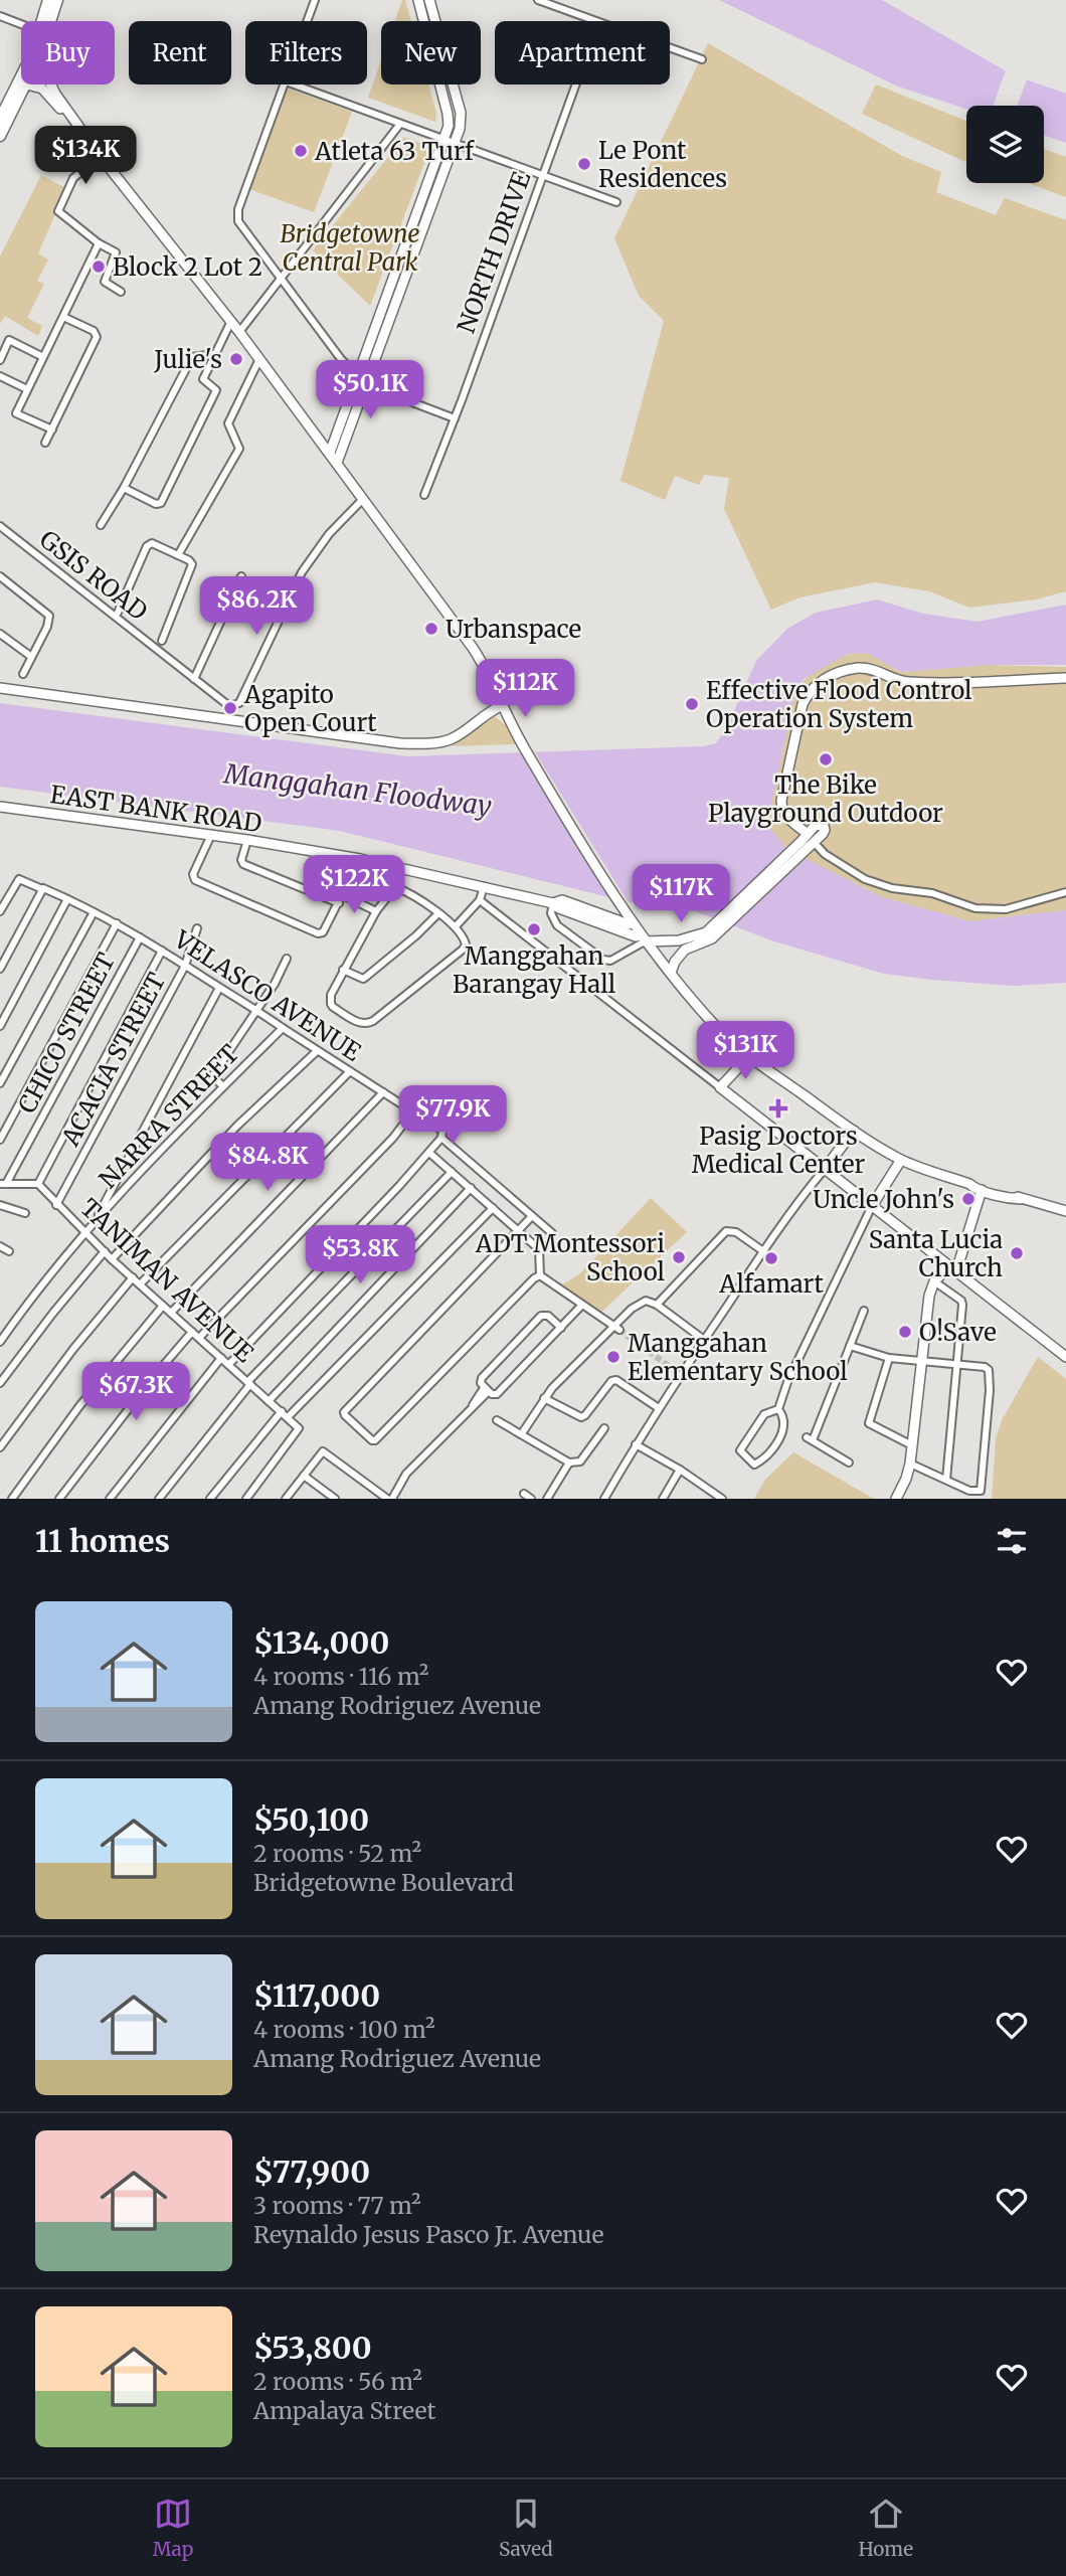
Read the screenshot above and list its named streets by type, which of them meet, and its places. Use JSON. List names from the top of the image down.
{
  "streets": {
    "street": [
      "NORTH DRIVE",
      "GSIS ROAD",
      "EAST BANK ROAD",
      "VELASCO AVENUE",
      "CHICO STREET",
      "ACACIA STREET",
      "NARRA STREET",
      "TANIMAN AVENUE"
    ]
  },
  "crossings": [
    ["VELASCO AVENUE", "CHICO STREET"],
    ["VELASCO AVENUE", "ACACIA STREET"],
    ["VELASCO AVENUE", "NARRA STREET"],
    ["ACACIA STREET", "TANIMAN AVENUE"],
    ["NARRA STREET", "TANIMAN AVENUE"]
  ],
  "water": ["Manggahan Floodway"],
  "parks": ["Bridgetowne Central Park"],
  "places": {
    "other": [
      "Atleta 63 Turf",
      "Le Pont Residences",
      "Block 2 Lot 2",
      "Julie's",
      "Urbanspace",
      "Effective Flood Control Operation System",
      "Agapito Open Court",
      "The Bike Playground Outdoor",
      "Manggahan Barangay Hall",
      "Uncle John's",
      "Santa Lucia Church",
      "ADT Montessori School",
      "Alfamart",
      "O!Save",
      "Manggahan Elementary School"
    ],
    "health": ["Pasig Doctors Medical Center"]
  },
  "page": {
    "chip": [
      "Buy",
      "Rent",
      "Filters",
      "New",
      "Apartment"
    ],
    "price": [
      "$134K",
      "$50.1K",
      "$86.2K",
      "$112K",
      "$122K",
      "$117K",
      "$131K",
      "$77.9K",
      "$84.8K",
      "$53.8K",
      "$67.3K"
    ],
    "heading": "11 homes",
    "list": [
      {
        "name": "$134,000",
        "note": "4 rooms · 116 m² · Amang Rodriguez Avenue"
      },
      {
        "name": "$50,100",
        "note": "2 rooms · 52 m² · Bridgetowne Boulevard"
      },
      {
        "name": "$117,000",
        "note": "4 rooms · 100 m² · Amang Rodriguez Avenue"
      },
      {
        "name": "$77,900",
        "note": "3 rooms · 77 m² · Reynaldo Jesus Pasco Jr. Avenue"
      },
      {
        "name": "$53,800",
        "note": "2 rooms · 56 m² · Ampalaya Street"
      }
    ],
    "tabs": ["Map", "Saved", "Home"]
  }
}
